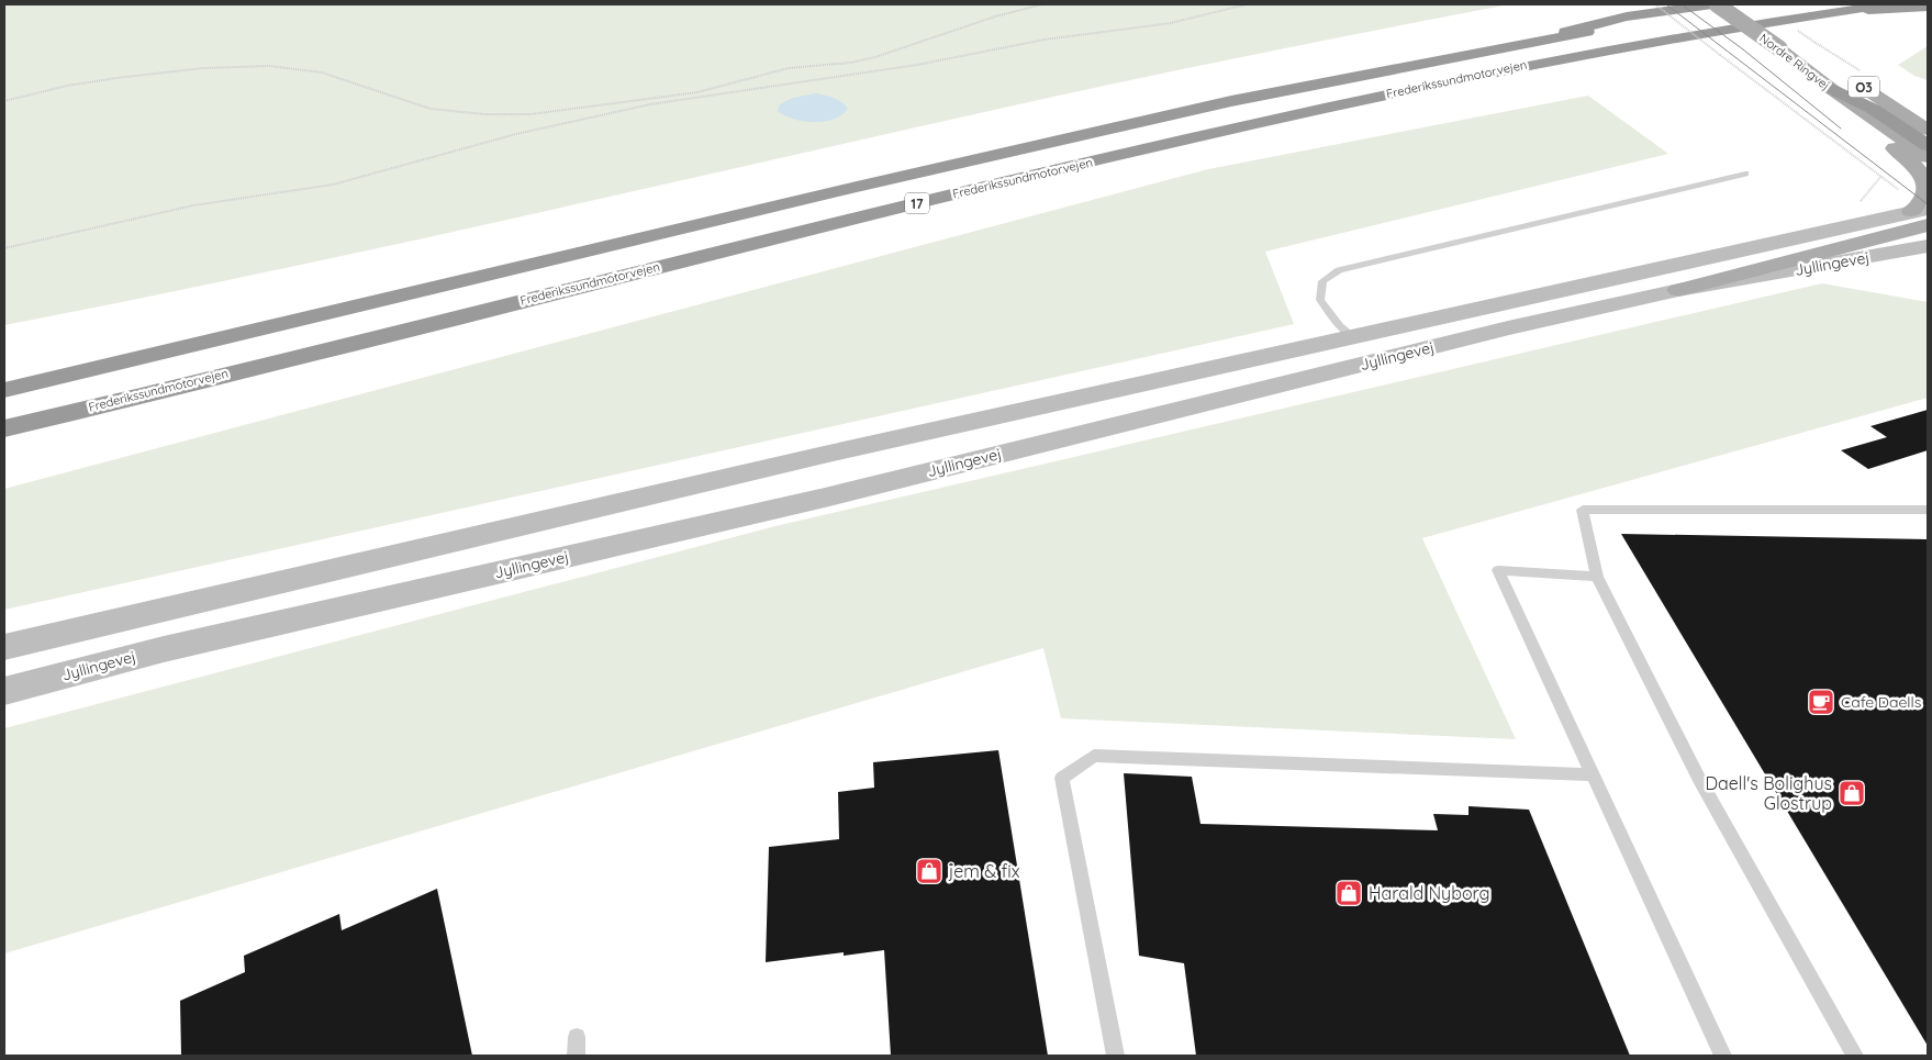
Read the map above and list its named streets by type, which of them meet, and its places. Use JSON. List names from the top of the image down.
{
  "streets": {
    "highway": ["Frederikssundmotorvejen", "17"],
    "main road": ["Nordre Ringvej", "O3"],
    "street": ["Jyllingevej"]
  },
  "places": {
    "cafe": ["Cafe Daells"],
    "shop": ["Daell's Bolighus Glostrup", "jem & fix", "Harald Nyborg"]
  }
}
